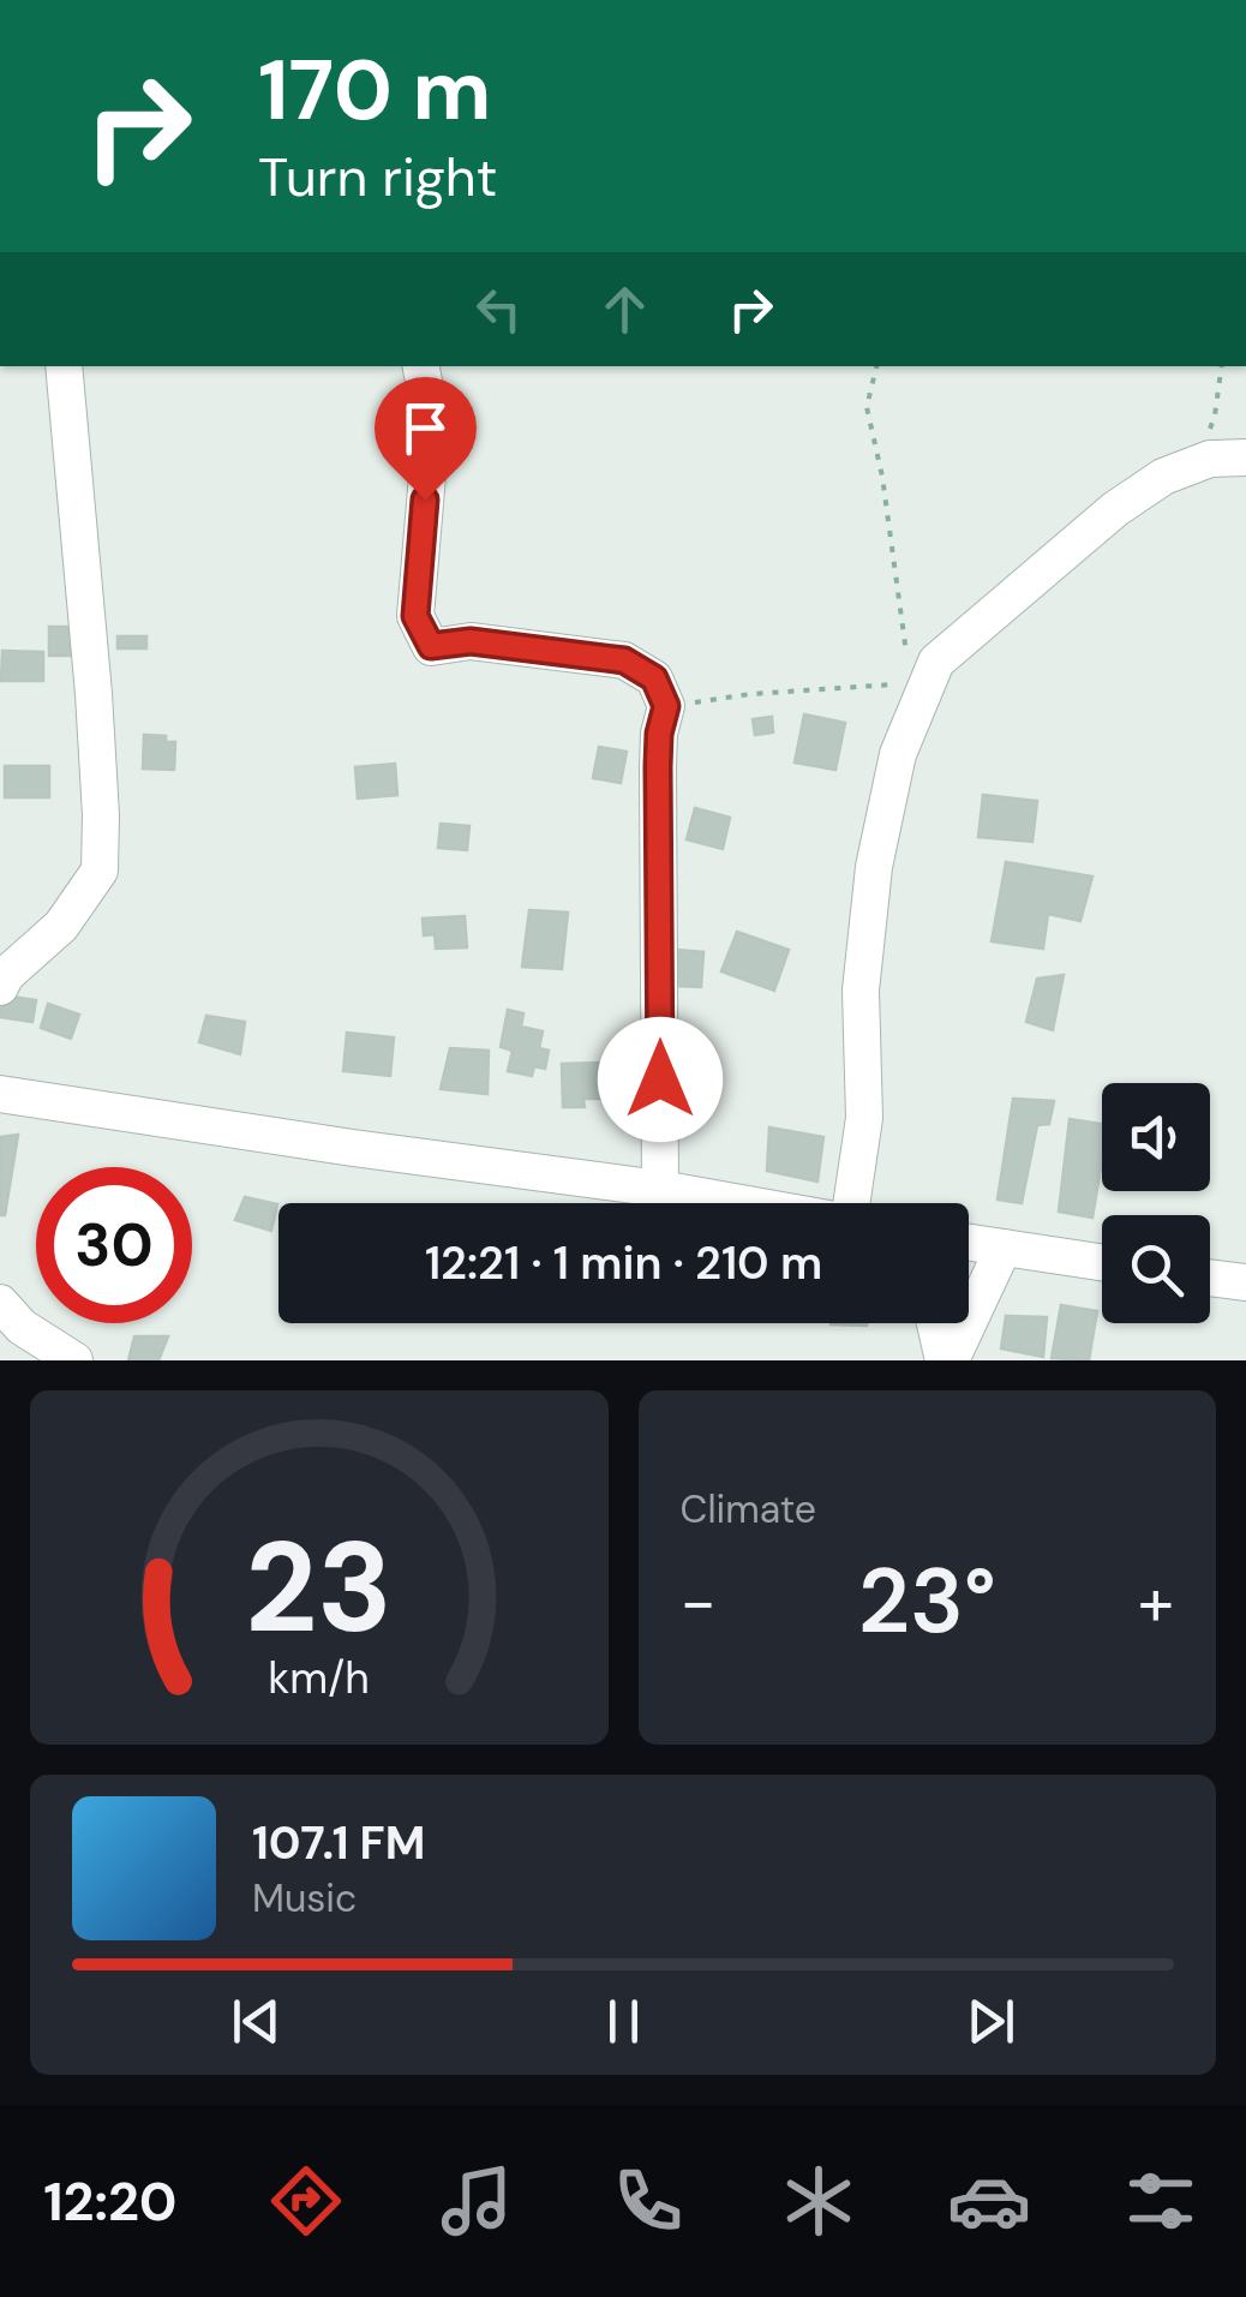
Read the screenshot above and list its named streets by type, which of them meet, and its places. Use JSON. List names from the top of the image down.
{
  "page": {
    "turn": ["170 m", "Turn right"],
    "limit": "30",
    "trip": "12:21 · 1 min · 210 m",
    "tile": "Climate",
    "heat": ["−", "23°", "+"],
    "song": ["107.1 FM", "Music"],
    "tabs": "12:20",
    "gauge": ["23", "km/h"]
  }
}
